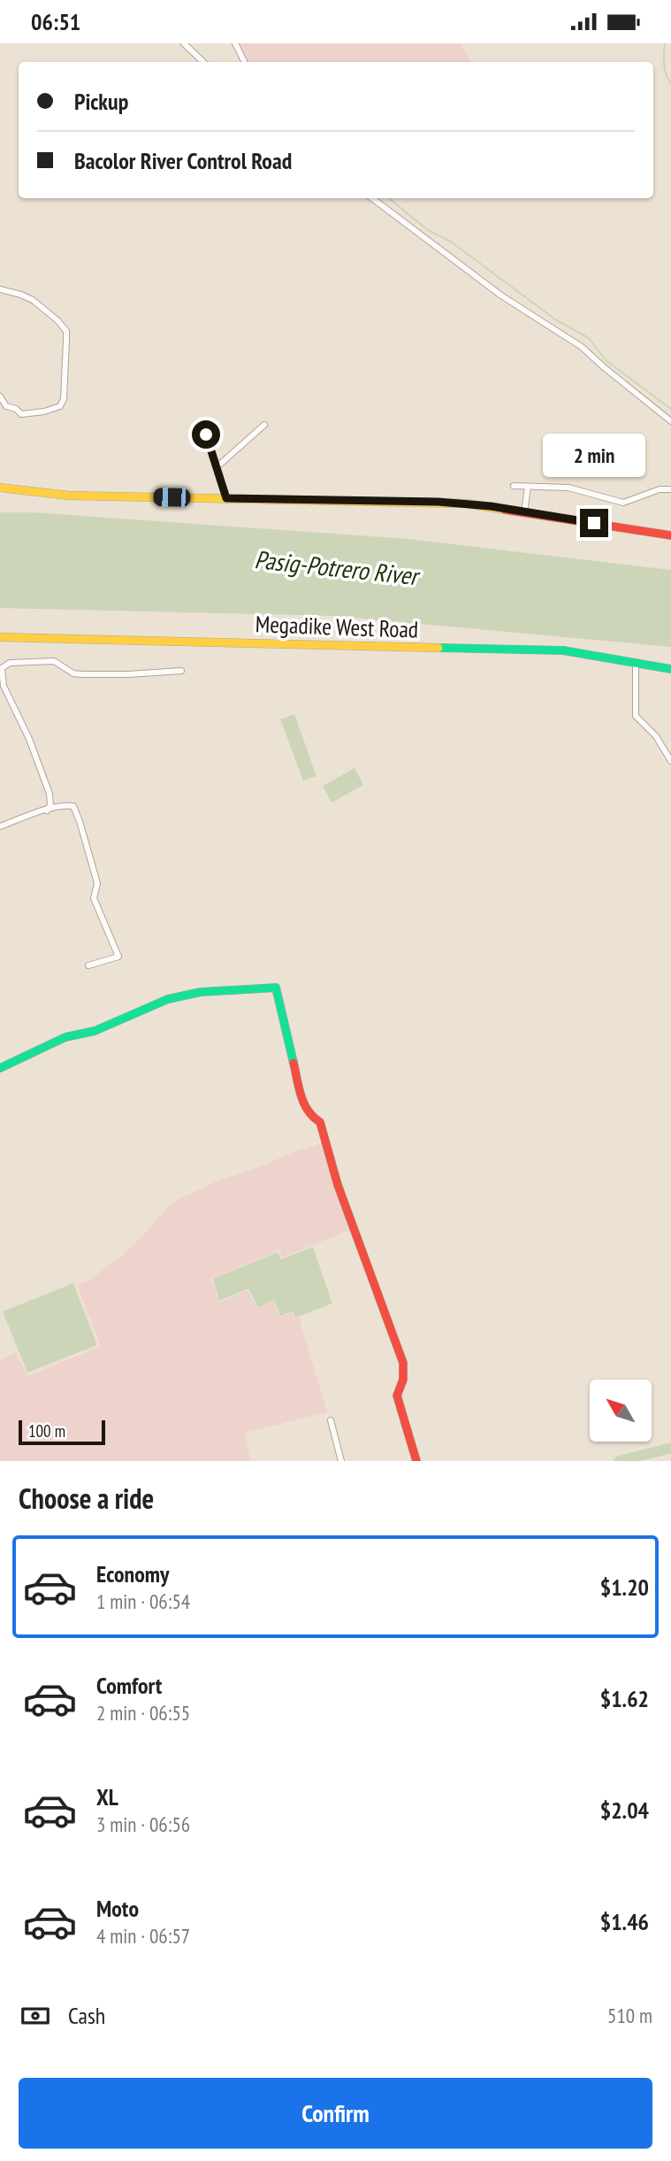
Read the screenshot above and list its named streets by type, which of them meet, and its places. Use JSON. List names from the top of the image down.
{
  "streets": {
    "street": ["Megadike West Road"]
  },
  "water": ["Pasig-Potrero River"],
  "scale_bar": "100 m",
  "north": "top left",
  "page": {
    "status": "06:51",
    "banner": ["Pickup", "Bacolor River Control Road"],
    "bubble": "2 min",
    "scale": "100 m",
    "heading": "Choose a ride",
    "list": [
      {
        "name": "Economy",
        "note": "1 min · 06:54",
        "value": "$1.20"
      },
      {
        "name": "Comfort",
        "note": "2 min · 06:55",
        "value": "$1.62"
      },
      {
        "name": "XL",
        "note": "3 min · 06:56",
        "value": "$2.04"
      },
      {
        "name": "Moto",
        "note": "4 min · 06:57",
        "value": "$1.46"
      }
    ],
    "pay": ["Cash", "510 m"],
    "buttons": "Confirm"
  }
}
